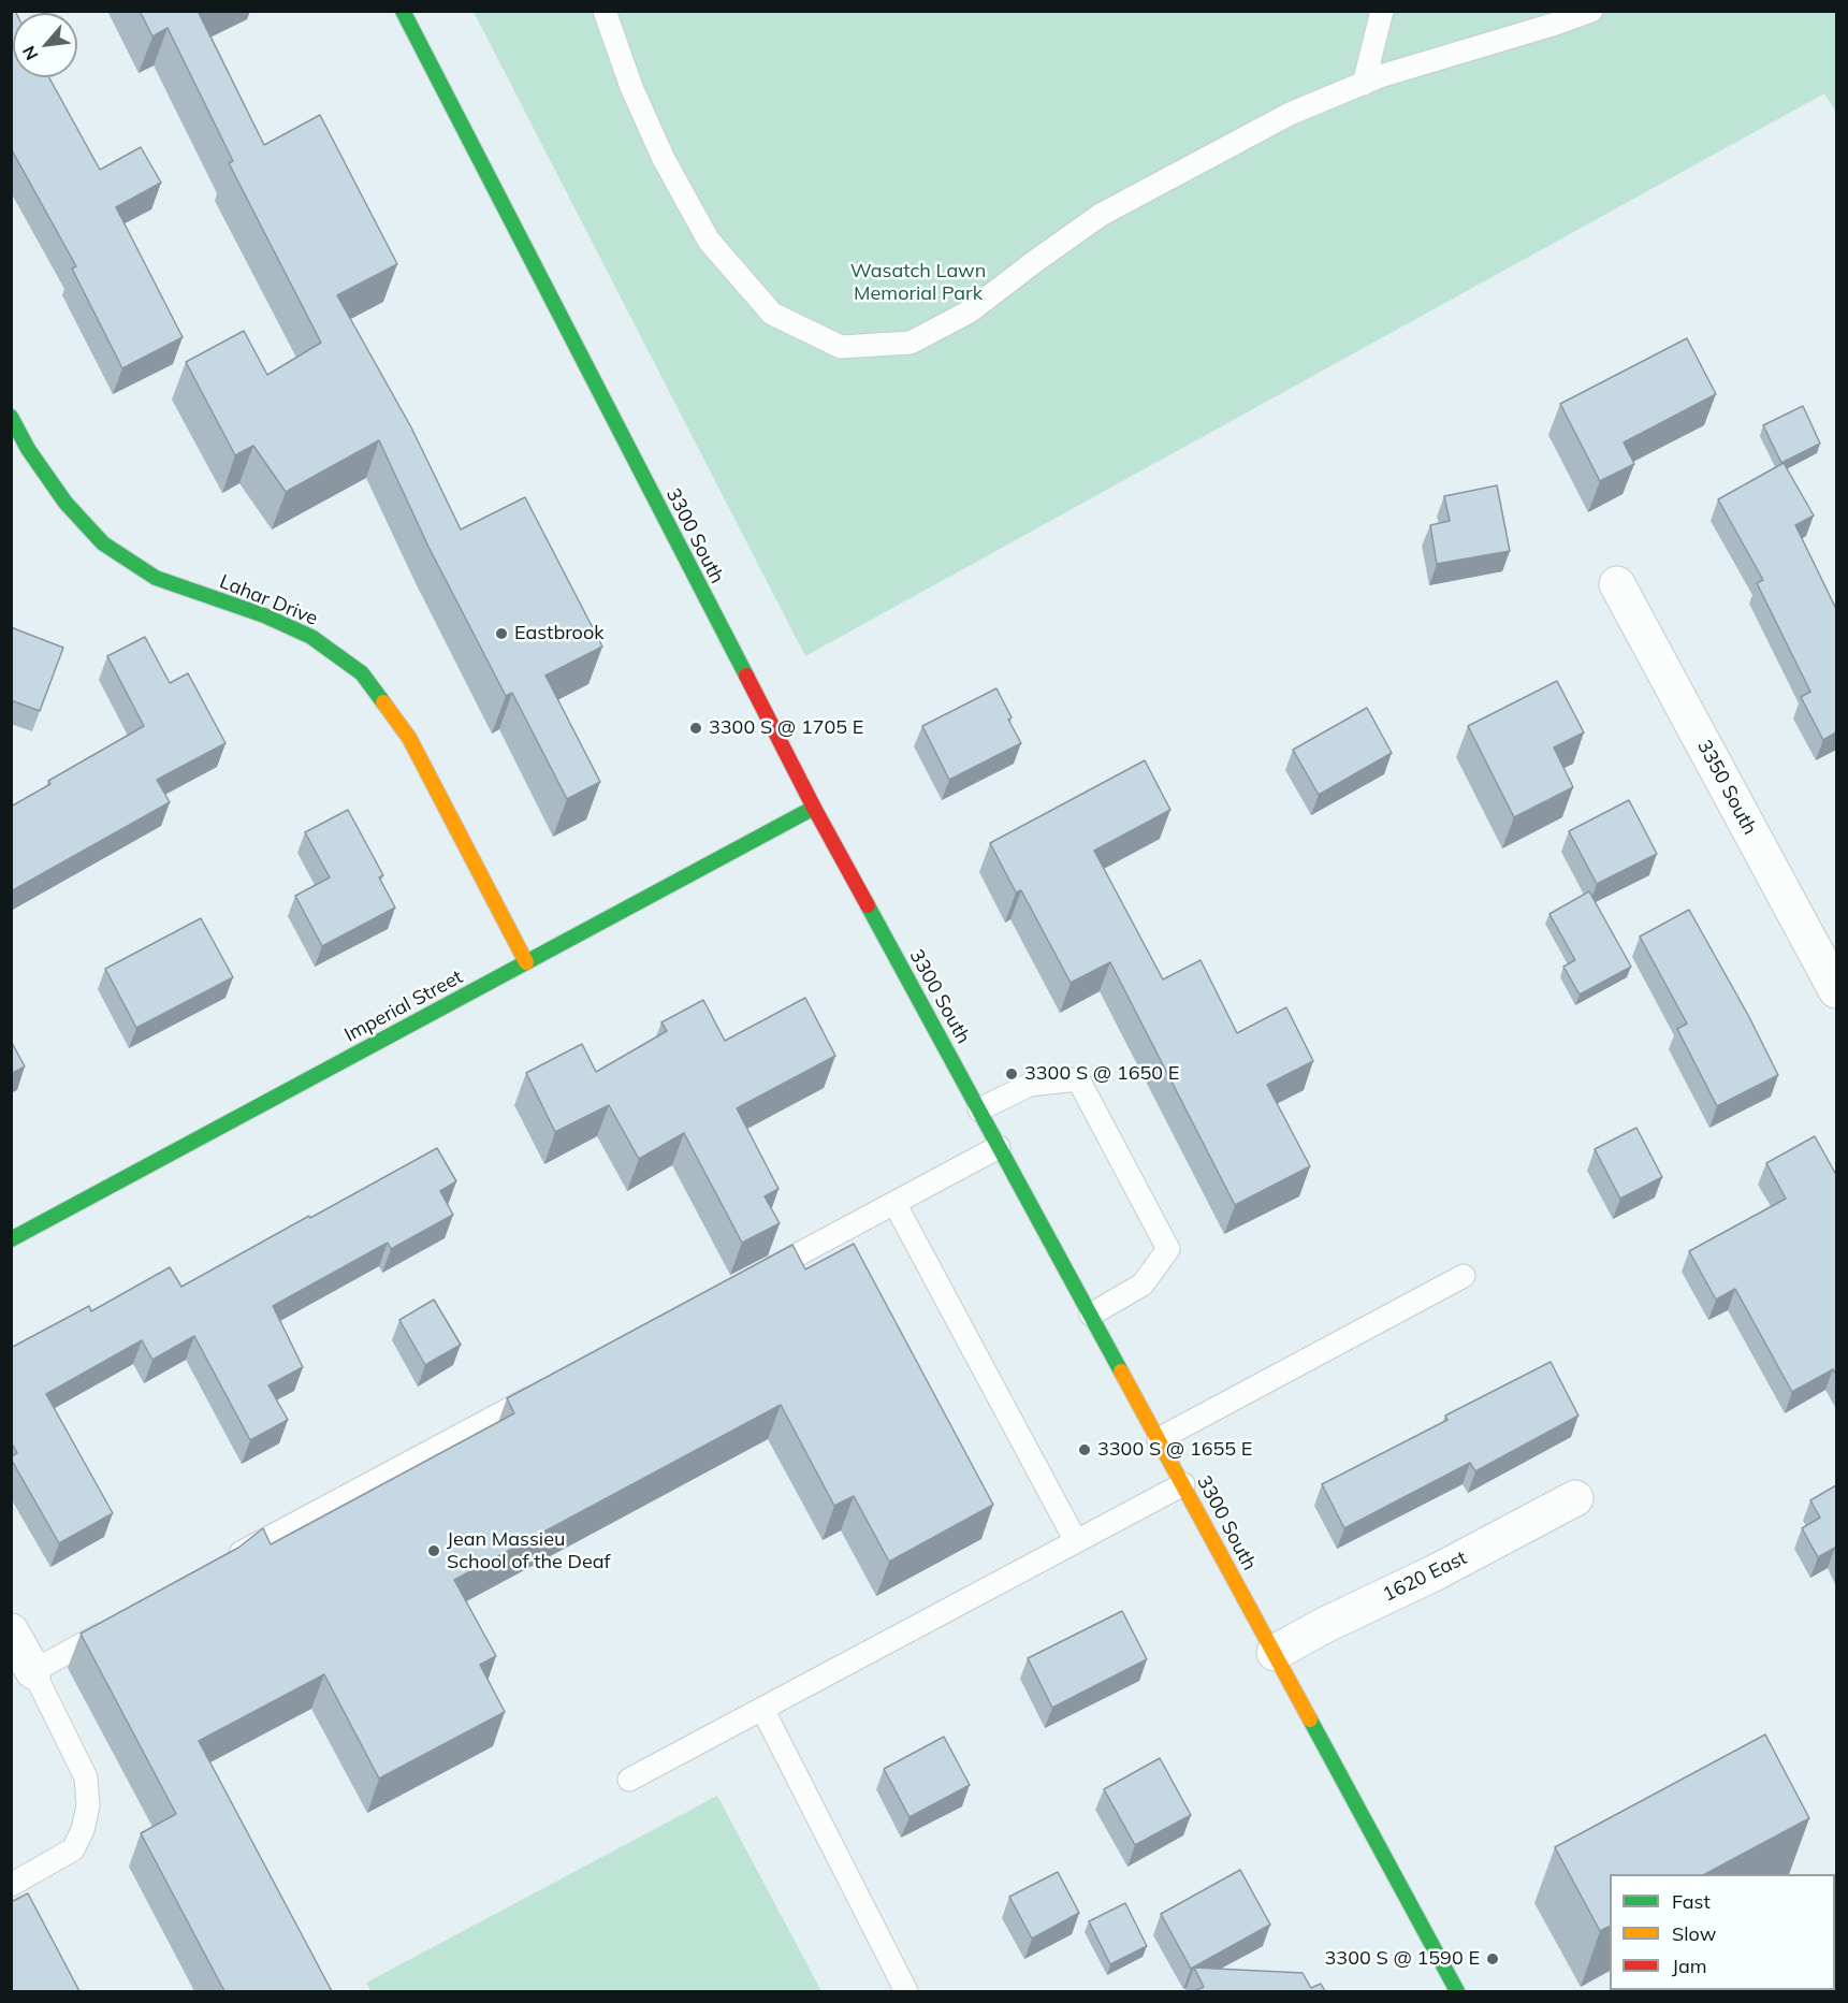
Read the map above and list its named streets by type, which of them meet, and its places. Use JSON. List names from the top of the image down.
{
  "streets": {
    "main road": ["3300 South", "Lahar Drive", "Imperial Street"],
    "street": ["3350 South", "1620 East"]
  },
  "crossings": [
    ["3300 South", "Imperial Street"],
    ["3300 South", "1620 East"],
    ["Lahar Drive", "Imperial Street"]
  ],
  "parks": ["Wasatch Lawn Memorial Park"],
  "places": [
    "Eastbrook",
    "3300 S @ 1705 E",
    "3300 S @ 1650 E",
    "3300 S @ 1655 E",
    "Jean Massieu School of the Deaf",
    "3300 S @ 1590 E"
  ],
  "legend": ["Fast", "Slow", "Jam"],
  "north": "bottom left"
}
